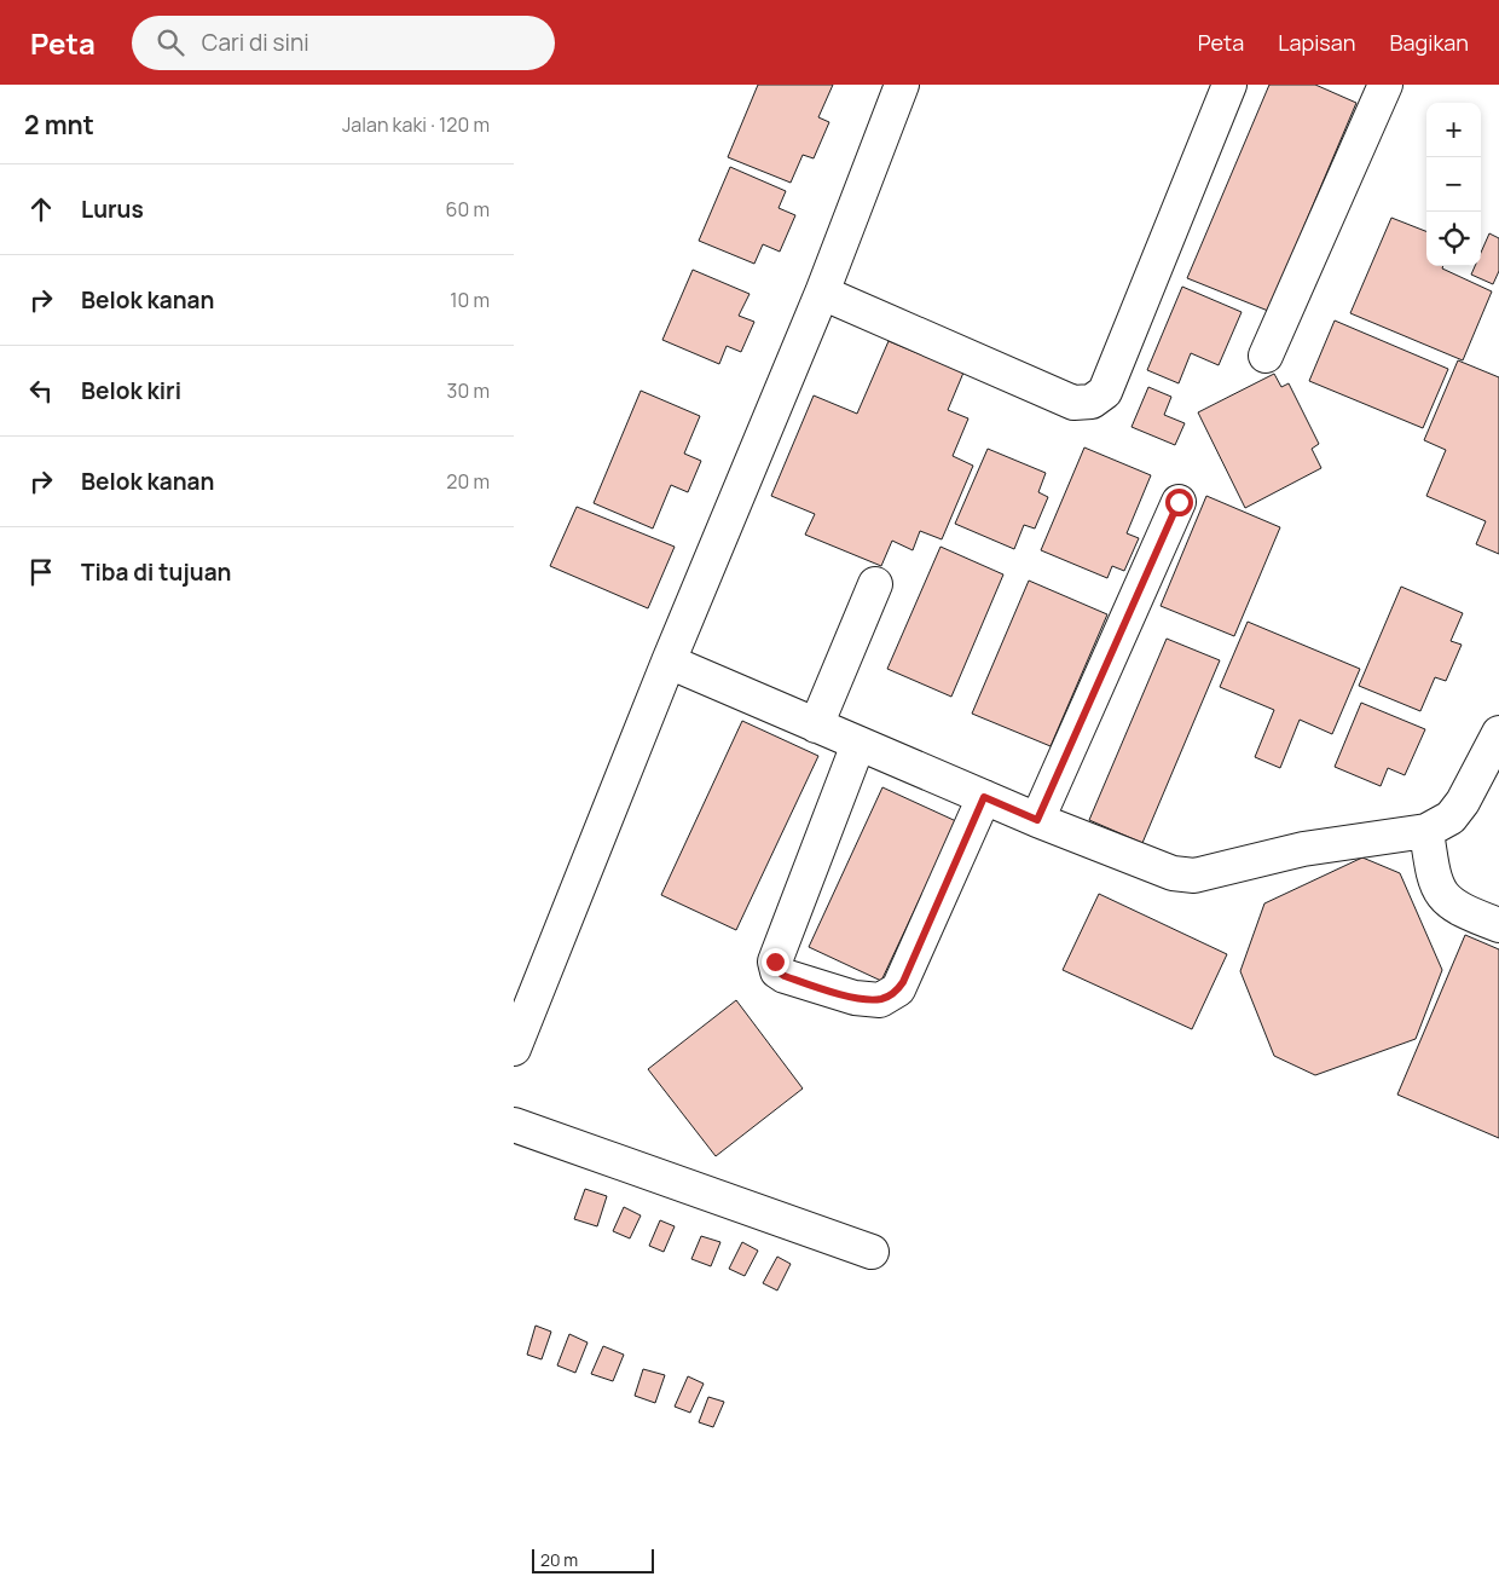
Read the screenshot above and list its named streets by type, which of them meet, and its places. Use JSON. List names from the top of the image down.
{
  "scale_bar": "20 m",
  "page": {
    "header": "Peta",
    "search": "Cari di sini",
    "nav": ["Peta", "Lapisan", "Bagikan"],
    "heading": ["2 mnt", "Jalan kaki · 120 m"],
    "map_buttons": ["+", "−"],
    "list": [
      ["Lurus", "60 m"],
      ["Belok kanan", "10 m"],
      ["Belok kiri", "30 m"],
      ["Belok kanan", "20 m"],
      "Tiba di tujuan"
    ],
    "scale": "20 m"
  }
}
